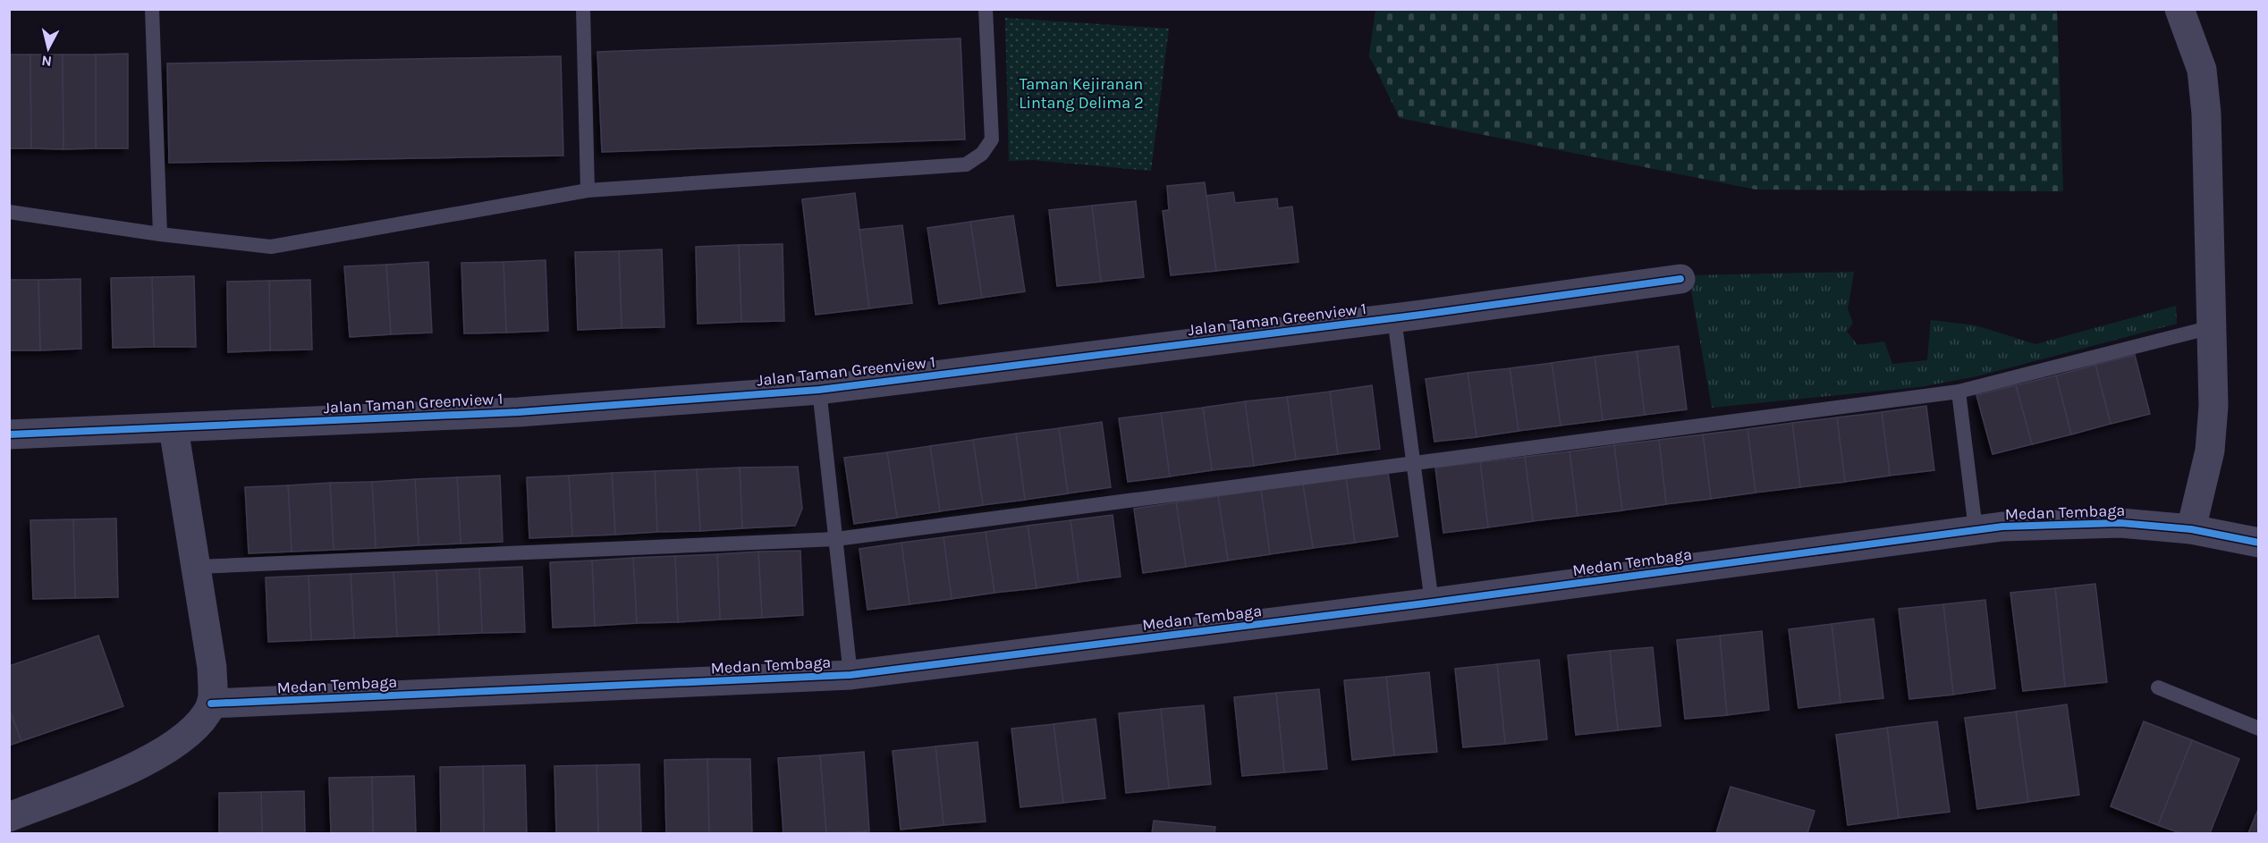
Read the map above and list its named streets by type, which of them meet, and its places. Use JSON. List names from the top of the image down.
{
  "streets": {
    "street": ["Jalan Taman Greenview 1", "Medan Tembaga"]
  },
  "parks": ["Taman Kejiranan Lintang Delima 2"],
  "north": "bottom"
}
